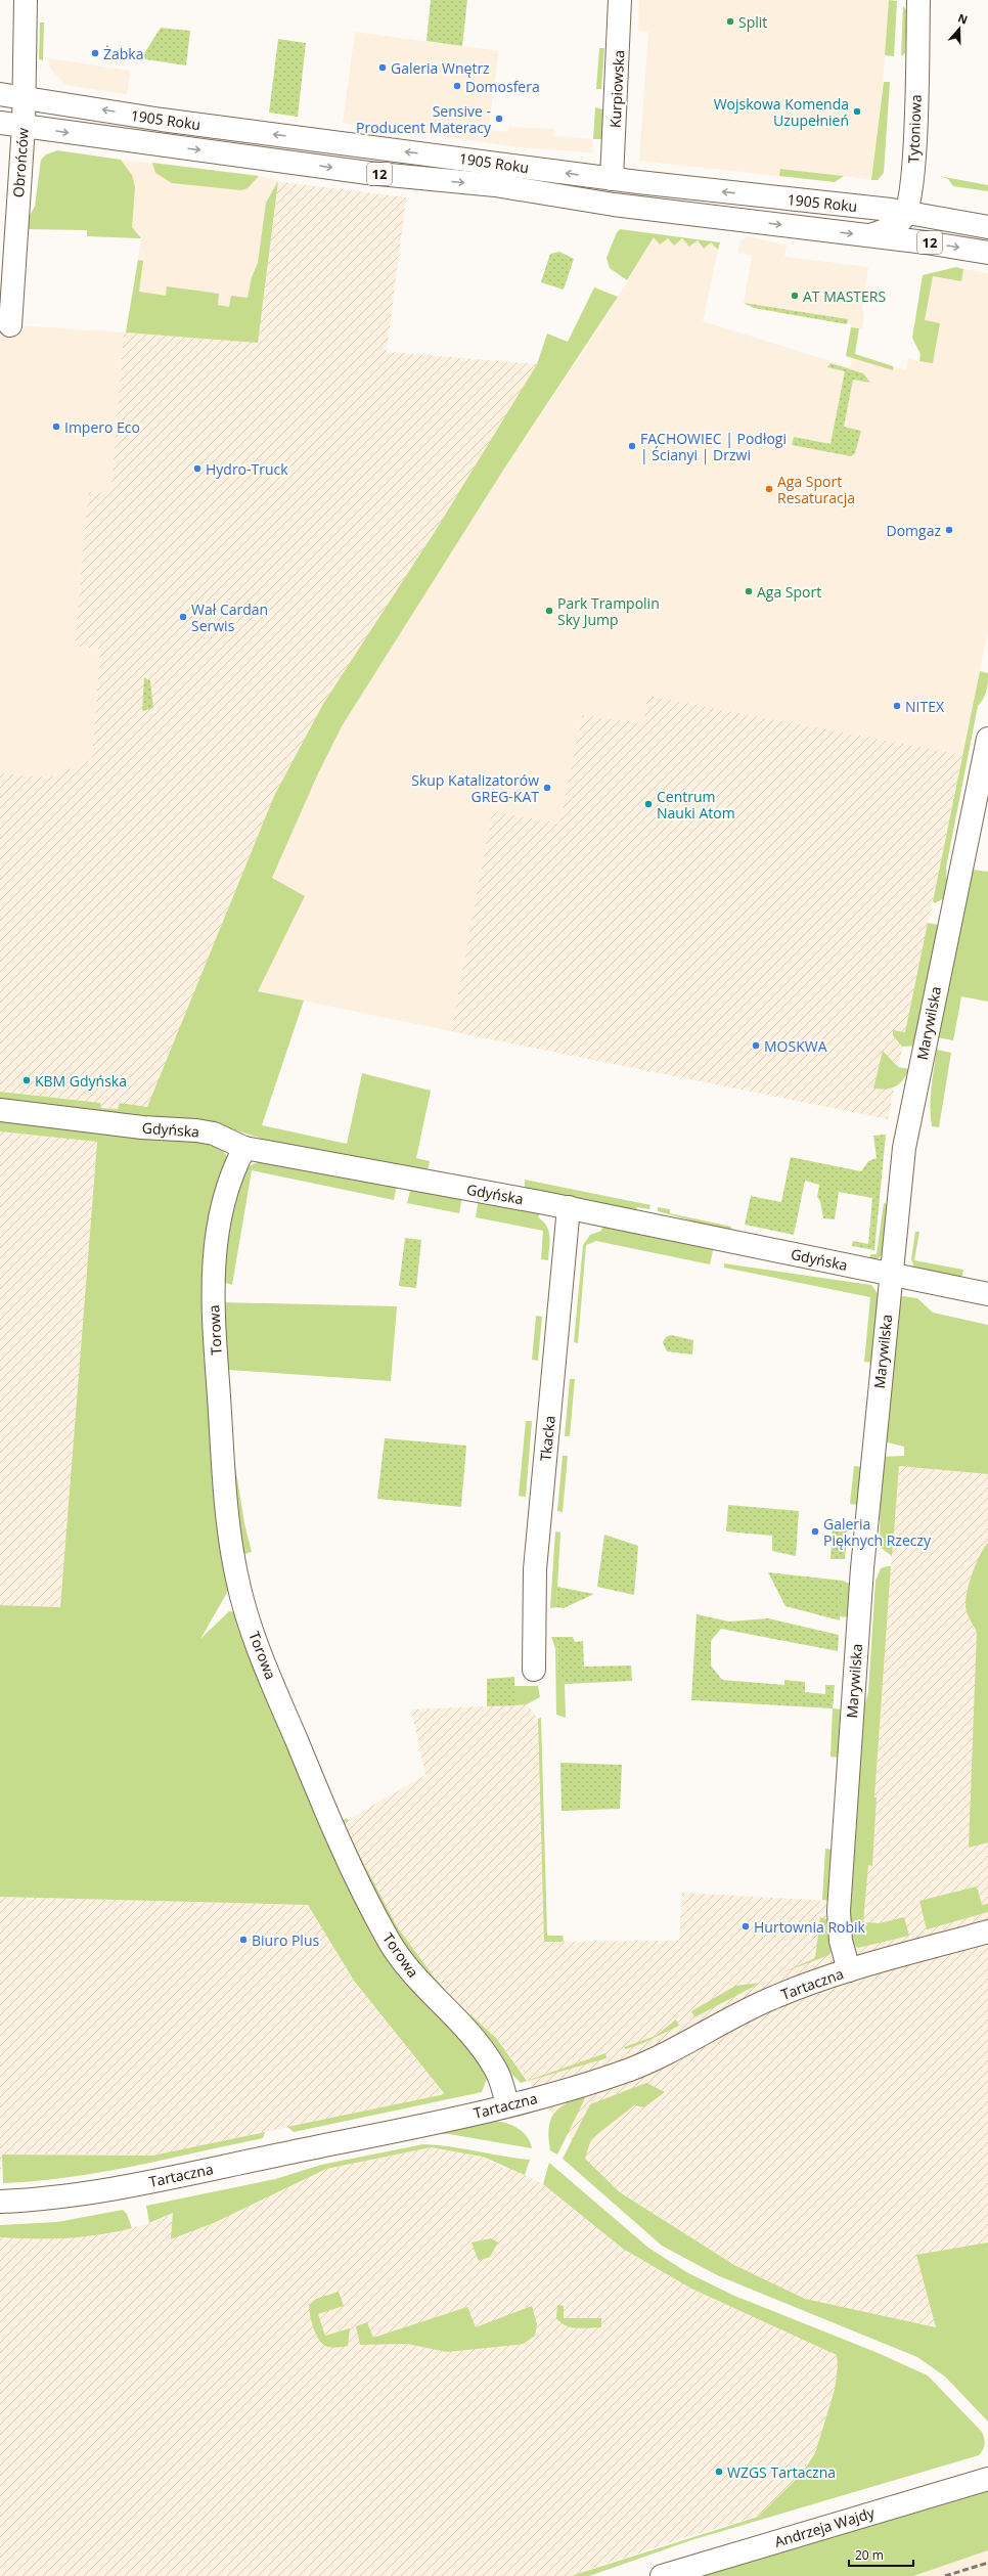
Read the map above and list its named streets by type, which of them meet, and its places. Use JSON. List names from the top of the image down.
{
  "streets": {
    "street": [
      "Kurpiowska",
      "1905 Roku",
      "Tytoniowa",
      "Obrońców",
      "12",
      "Marywilska",
      "Gdyńska",
      "Torowa",
      "Tkacka",
      "Tartaczna",
      "Andrzeja Wajdy"
    ]
  },
  "crossings": [
    ["Kurpiowska", "1905 Roku"],
    ["1905 Roku", "Tytoniowa"],
    ["1905 Roku", "Obrońców"],
    ["Marywilska", "Gdyńska"],
    ["Marywilska", "Tartaczna"],
    ["Gdyńska", "Torowa"],
    ["Gdyńska", "Tkacka"],
    ["Torowa", "Tartaczna"]
  ],
  "places": [
    "Split",
    "Żabka",
    "Galeria Wnętrz",
    "Domosfera",
    "Wojskowa Komenda Uzupełnień",
    "Sensive - Producent Materacy",
    "AT MASTERS",
    "Impero Eco",
    "FACHOWIEC | Podłogi | Ścianyi | Drzwi",
    "Hydro-Truck",
    "Aga Sport Resaturacja",
    "Domgaz",
    "Aga Sport",
    "Park Trampolin Sky Jump",
    "Wał Cardan Serwis",
    "NITEX",
    "Skup Katalizatorów GREG-KAT",
    "Centrum Nauki Atom",
    "MOSKWA",
    "KBM Gdyńska",
    "Galeria Pięknych Rzeczy",
    "Hurtownia Robik",
    "Biuro Plus",
    "WZGS Tartaczna"
  ],
  "scale_bar": "20 m",
  "north": "top"
}
